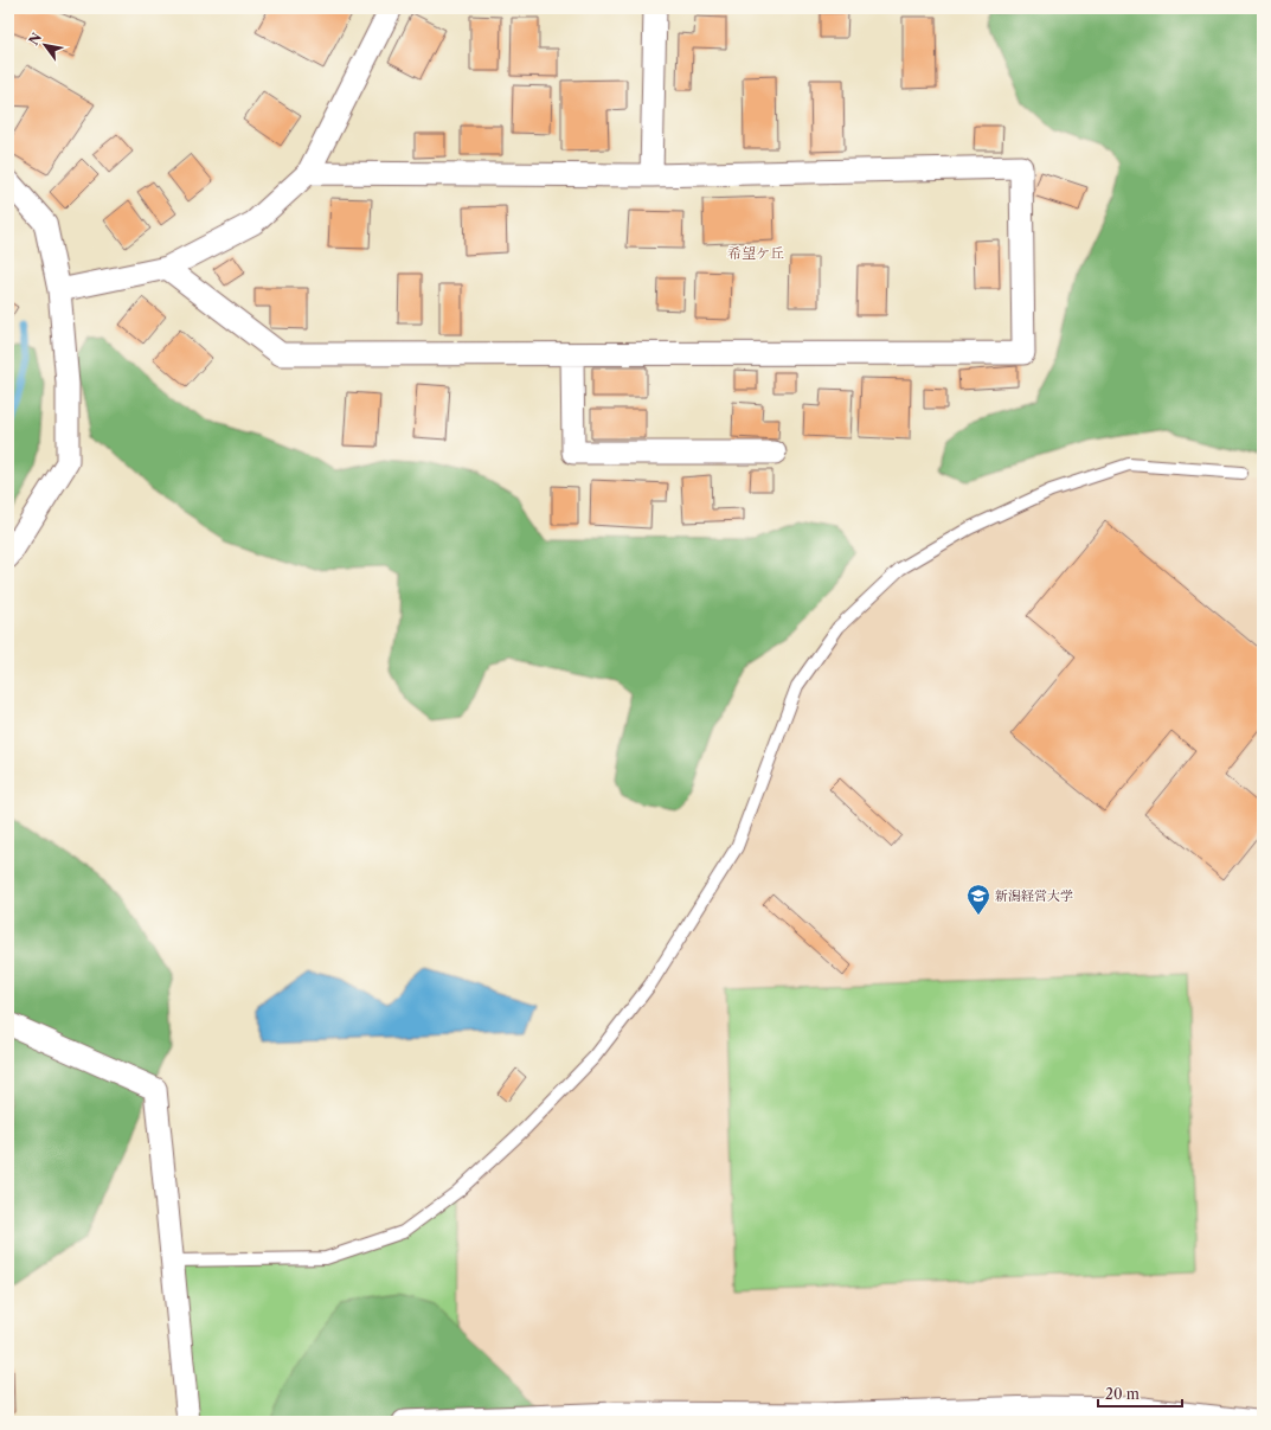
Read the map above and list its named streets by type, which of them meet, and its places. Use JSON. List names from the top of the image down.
{
  "districts": ["希望ケ丘"],
  "places": {
    "school or university": ["新潟経営大学"]
  },
  "scale_bar": "20 m",
  "north": "top left"
}
